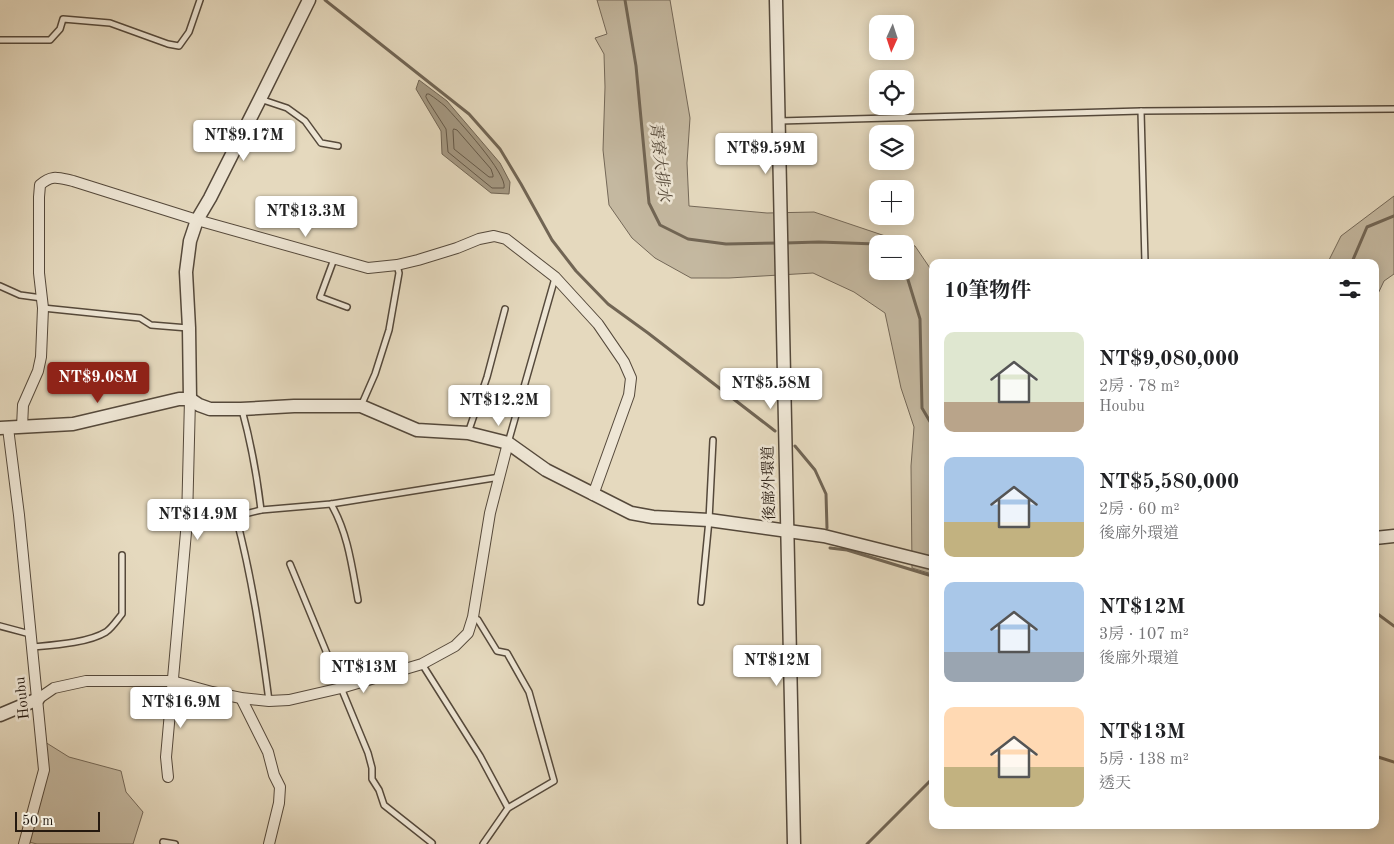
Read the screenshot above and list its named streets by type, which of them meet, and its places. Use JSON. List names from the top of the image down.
{
  "streets": {
    "street": ["後廍外環道", "Houbu"]
  },
  "water": ["菁寮大排水"],
  "scale_bar": "50 m",
  "north": "bottom",
  "page": {
    "map_buttons": ["+", "−"],
    "price": [
      "NT$9.17M",
      "NT$9.59M",
      "NT$13.3M",
      "NT$9.08M",
      "NT$5.58M",
      "NT$12.2M",
      "NT$14.9M",
      "NT$12M",
      "NT$13M",
      "NT$16.9M"
    ],
    "heading": "10筆物件",
    "list": [
      {
        "name": "NT$9,080,000",
        "note": "2房 · 78 m² · Houbu"
      },
      {
        "name": "NT$5,580,000",
        "note": "2房 · 60 m² · 後廍外環道"
      },
      {
        "name": "NT$12M",
        "note": "3房 · 107 m² · 後廍外環道"
      },
      {
        "name": "NT$13M",
        "note": "5房 · 138 m² · 透天"
      }
    ],
    "scale": "50 m"
  }
}
